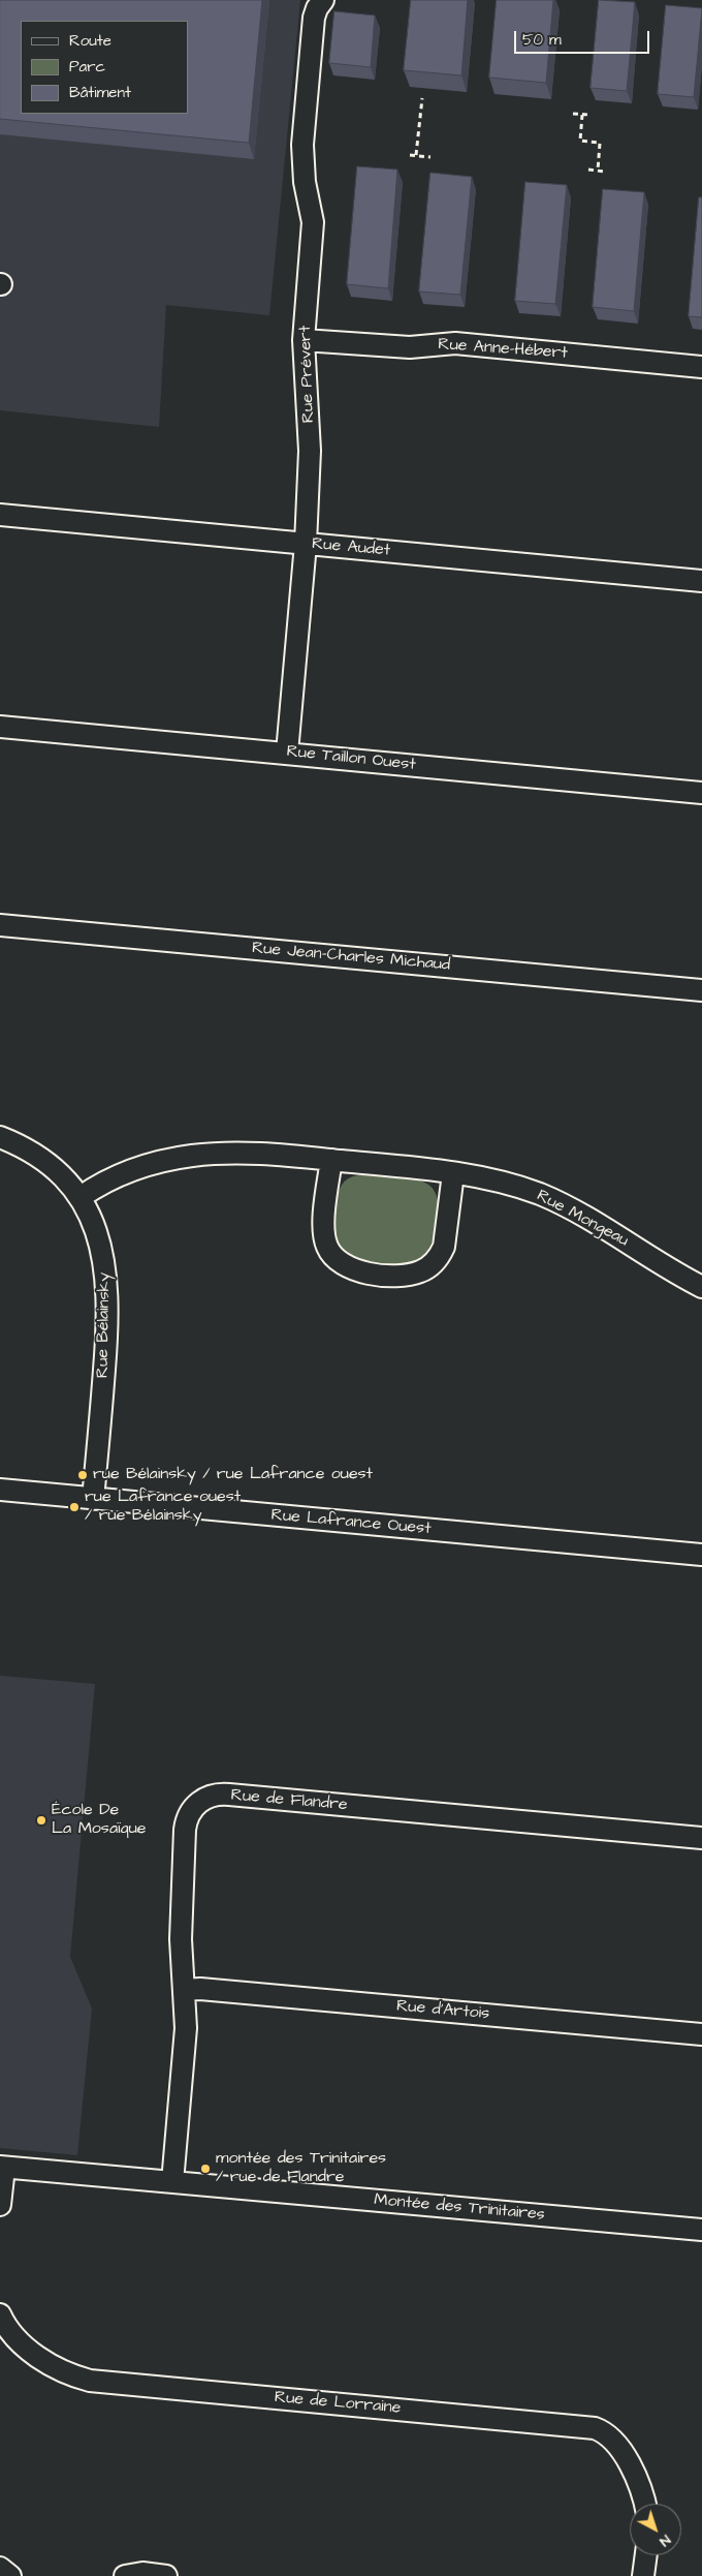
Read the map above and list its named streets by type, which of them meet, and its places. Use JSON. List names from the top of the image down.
{
  "streets": {
    "street": [
      "Rue Anne-Hébert",
      "Rue Prévert",
      "Rue Audet",
      "Rue Taillon Ouest",
      "Rue Jean-Charles Michaud",
      "Rue Mongeau",
      "Rue Bélainsky",
      "Rue Lafrance Ouest",
      "Rue de Flandre",
      "Rue d'Artois",
      "Montée des Trinitaires",
      "Rue de Lorraine"
    ]
  },
  "crossings": [
    ["Rue Anne-Hébert", "Rue Prévert"],
    ["Rue Prévert", "Rue Audet"],
    ["Rue Prévert", "Rue Taillon Ouest"],
    ["Rue Mongeau", "Rue Bélainsky"],
    ["Rue Bélainsky", "Rue Lafrance Ouest"],
    ["Rue de Flandre", "Rue d'Artois"],
    ["Rue de Flandre", "Montée des Trinitaires"]
  ],
  "places": [
    "rue Bélainsky / rue Lafrance ouest",
    "rue Lafrance ouest / rue Bélainsky",
    "École De La Mosaïque",
    "montée des Trinitaires / rue de Flandre"
  ],
  "legend": ["Route", "Parc", "Bâtiment"],
  "scale_bar": "50 m",
  "north": "bottom right"
}
